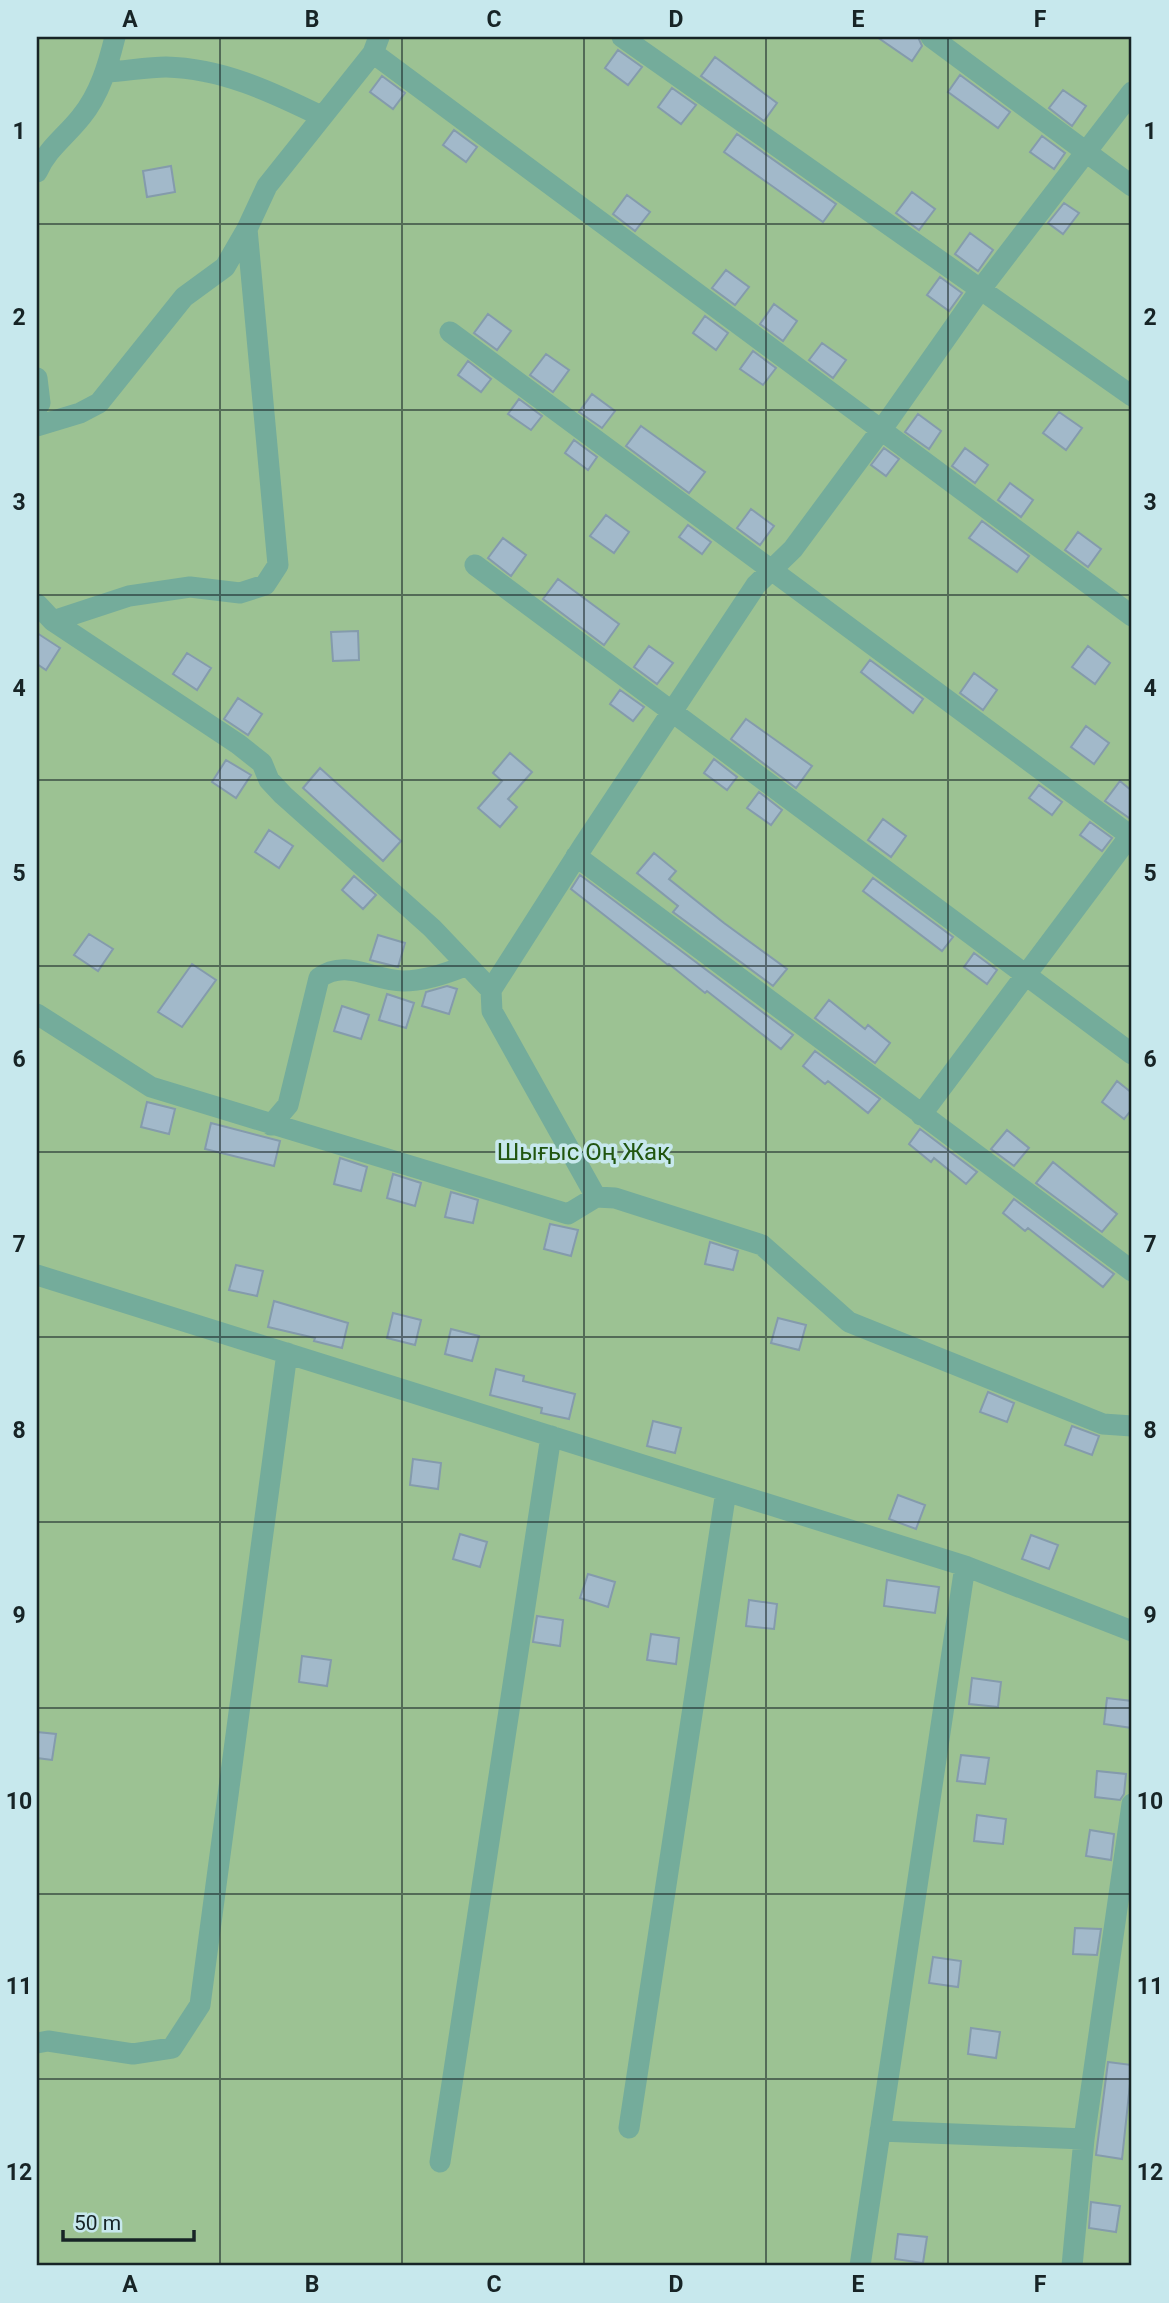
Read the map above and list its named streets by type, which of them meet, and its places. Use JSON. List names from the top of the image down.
{
  "parks": ["Шығыс Оң Жақ"],
  "scale_bar": "50 m",
  "grid": {
    "columns": [
      "A",
      "B",
      "C",
      "D",
      "E",
      "F"
    ],
    "rows": [
      "1",
      "2",
      "3",
      "4",
      "5",
      "6",
      "7",
      "8",
      "9",
      "10",
      "11",
      "12"
    ]
  }
}
